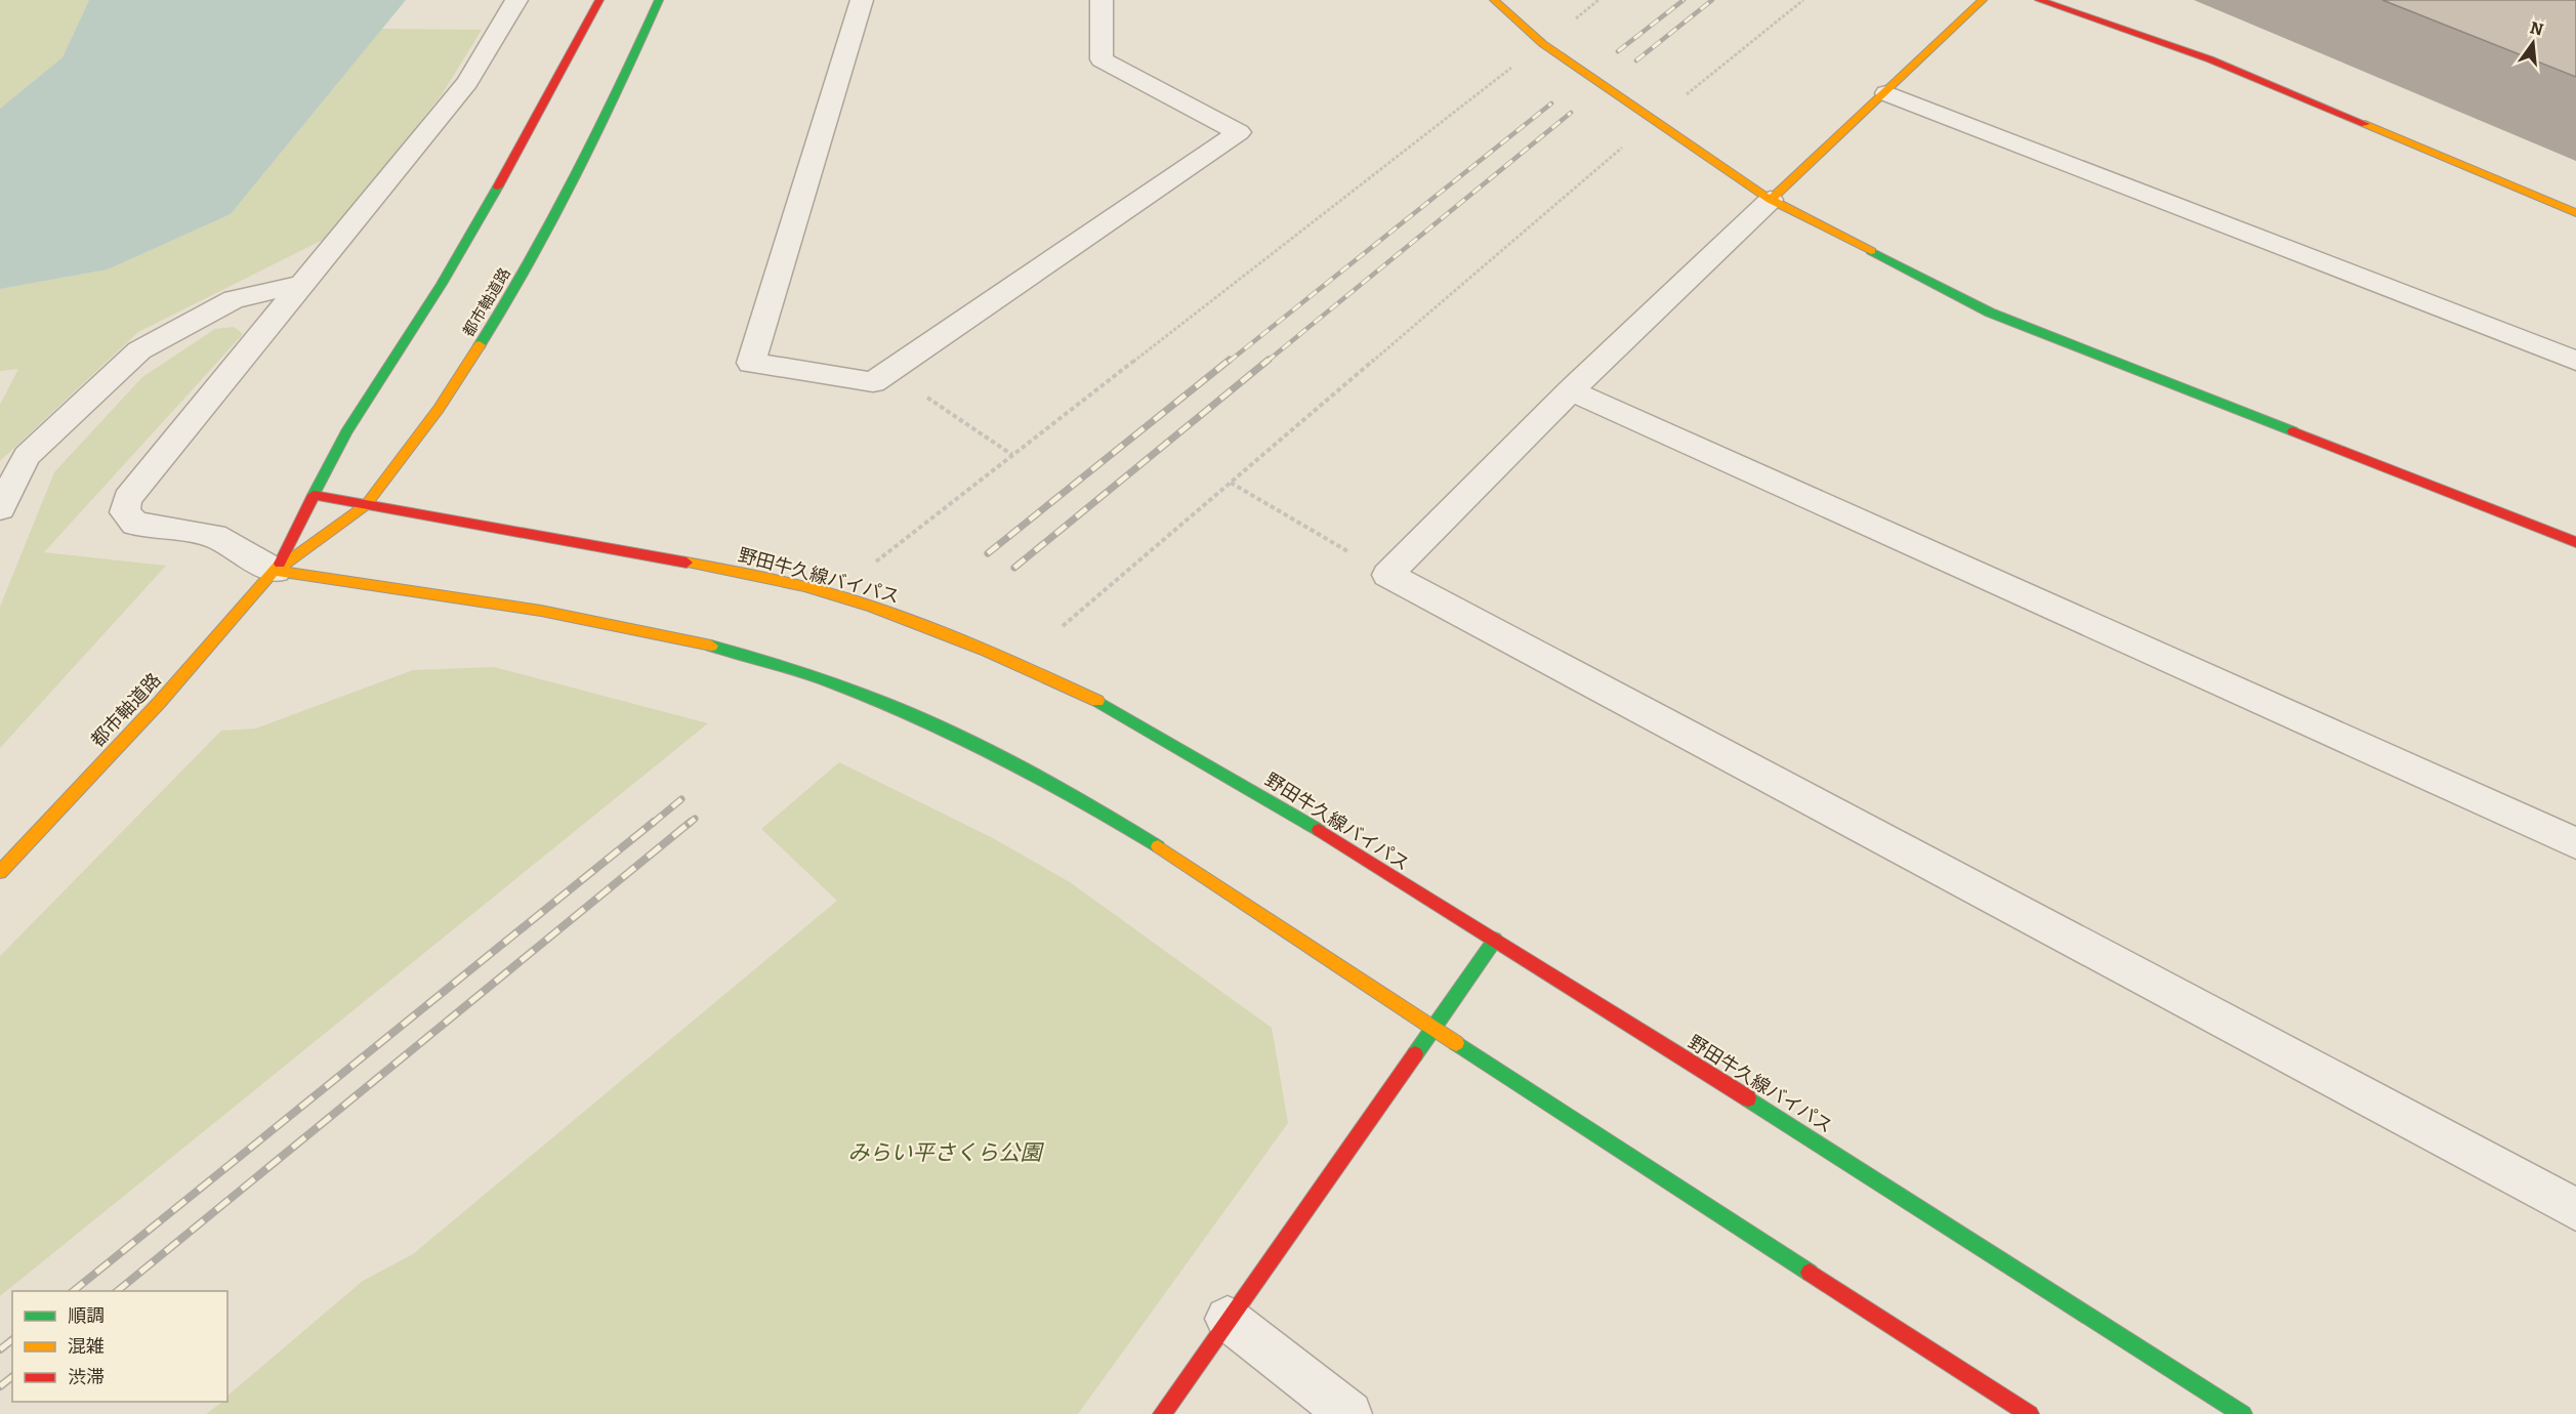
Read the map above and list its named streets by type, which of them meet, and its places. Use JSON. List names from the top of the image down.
{
  "streets": {
    "main road": ["都市軸道路", "野田牛久線バイパス"]
  },
  "crossings": [
    ["都市軸道路", "野田牛久線バイパス"]
  ],
  "parks": ["みらい平さくら公園"],
  "legend": ["順調", "混雑", "渋滞"],
  "north": "top"
}
